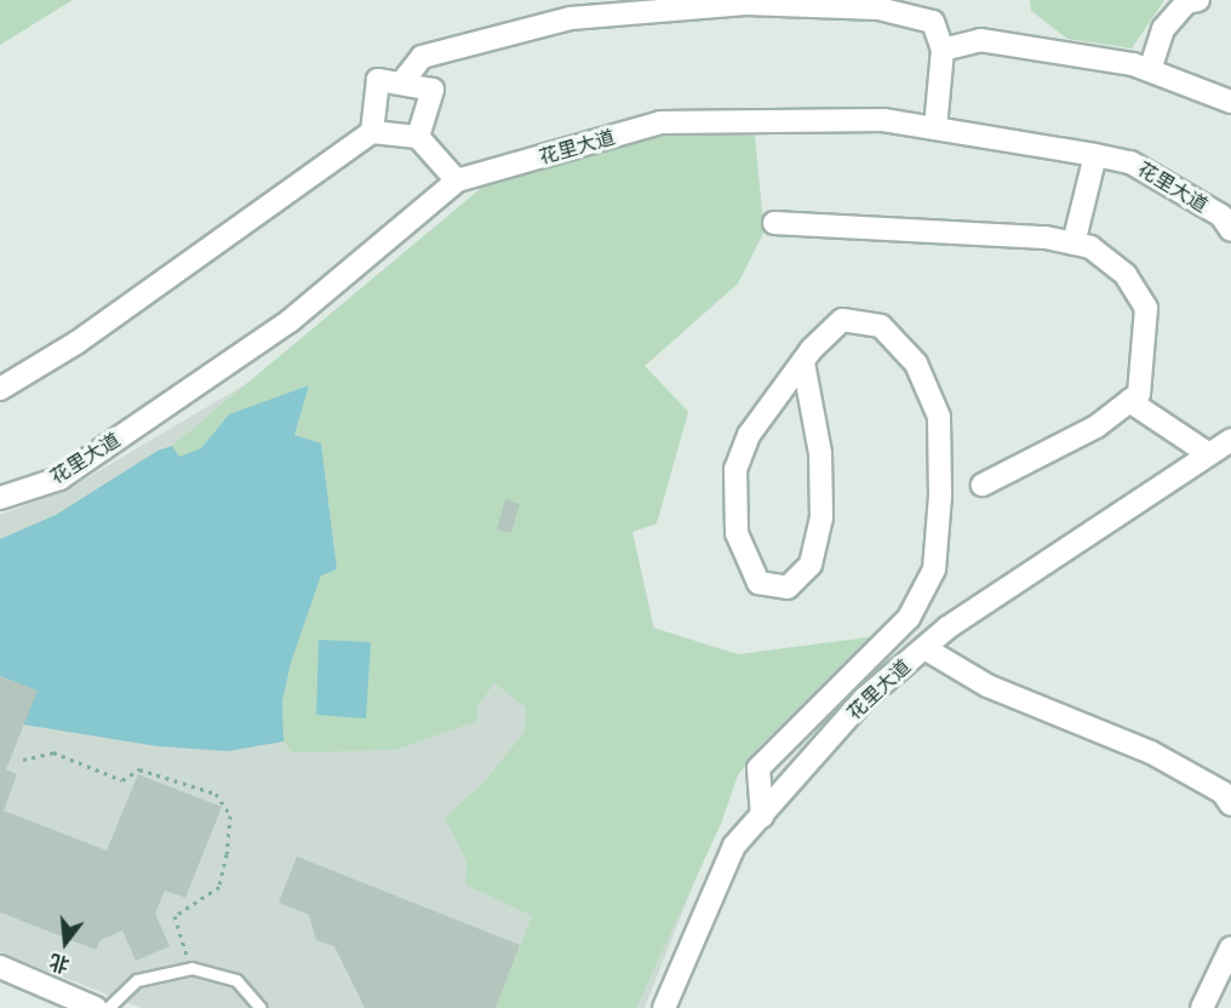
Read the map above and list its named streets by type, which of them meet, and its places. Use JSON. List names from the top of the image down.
{
  "streets": {
    "street": ["花里大道"]
  },
  "north": "bottom"
}
